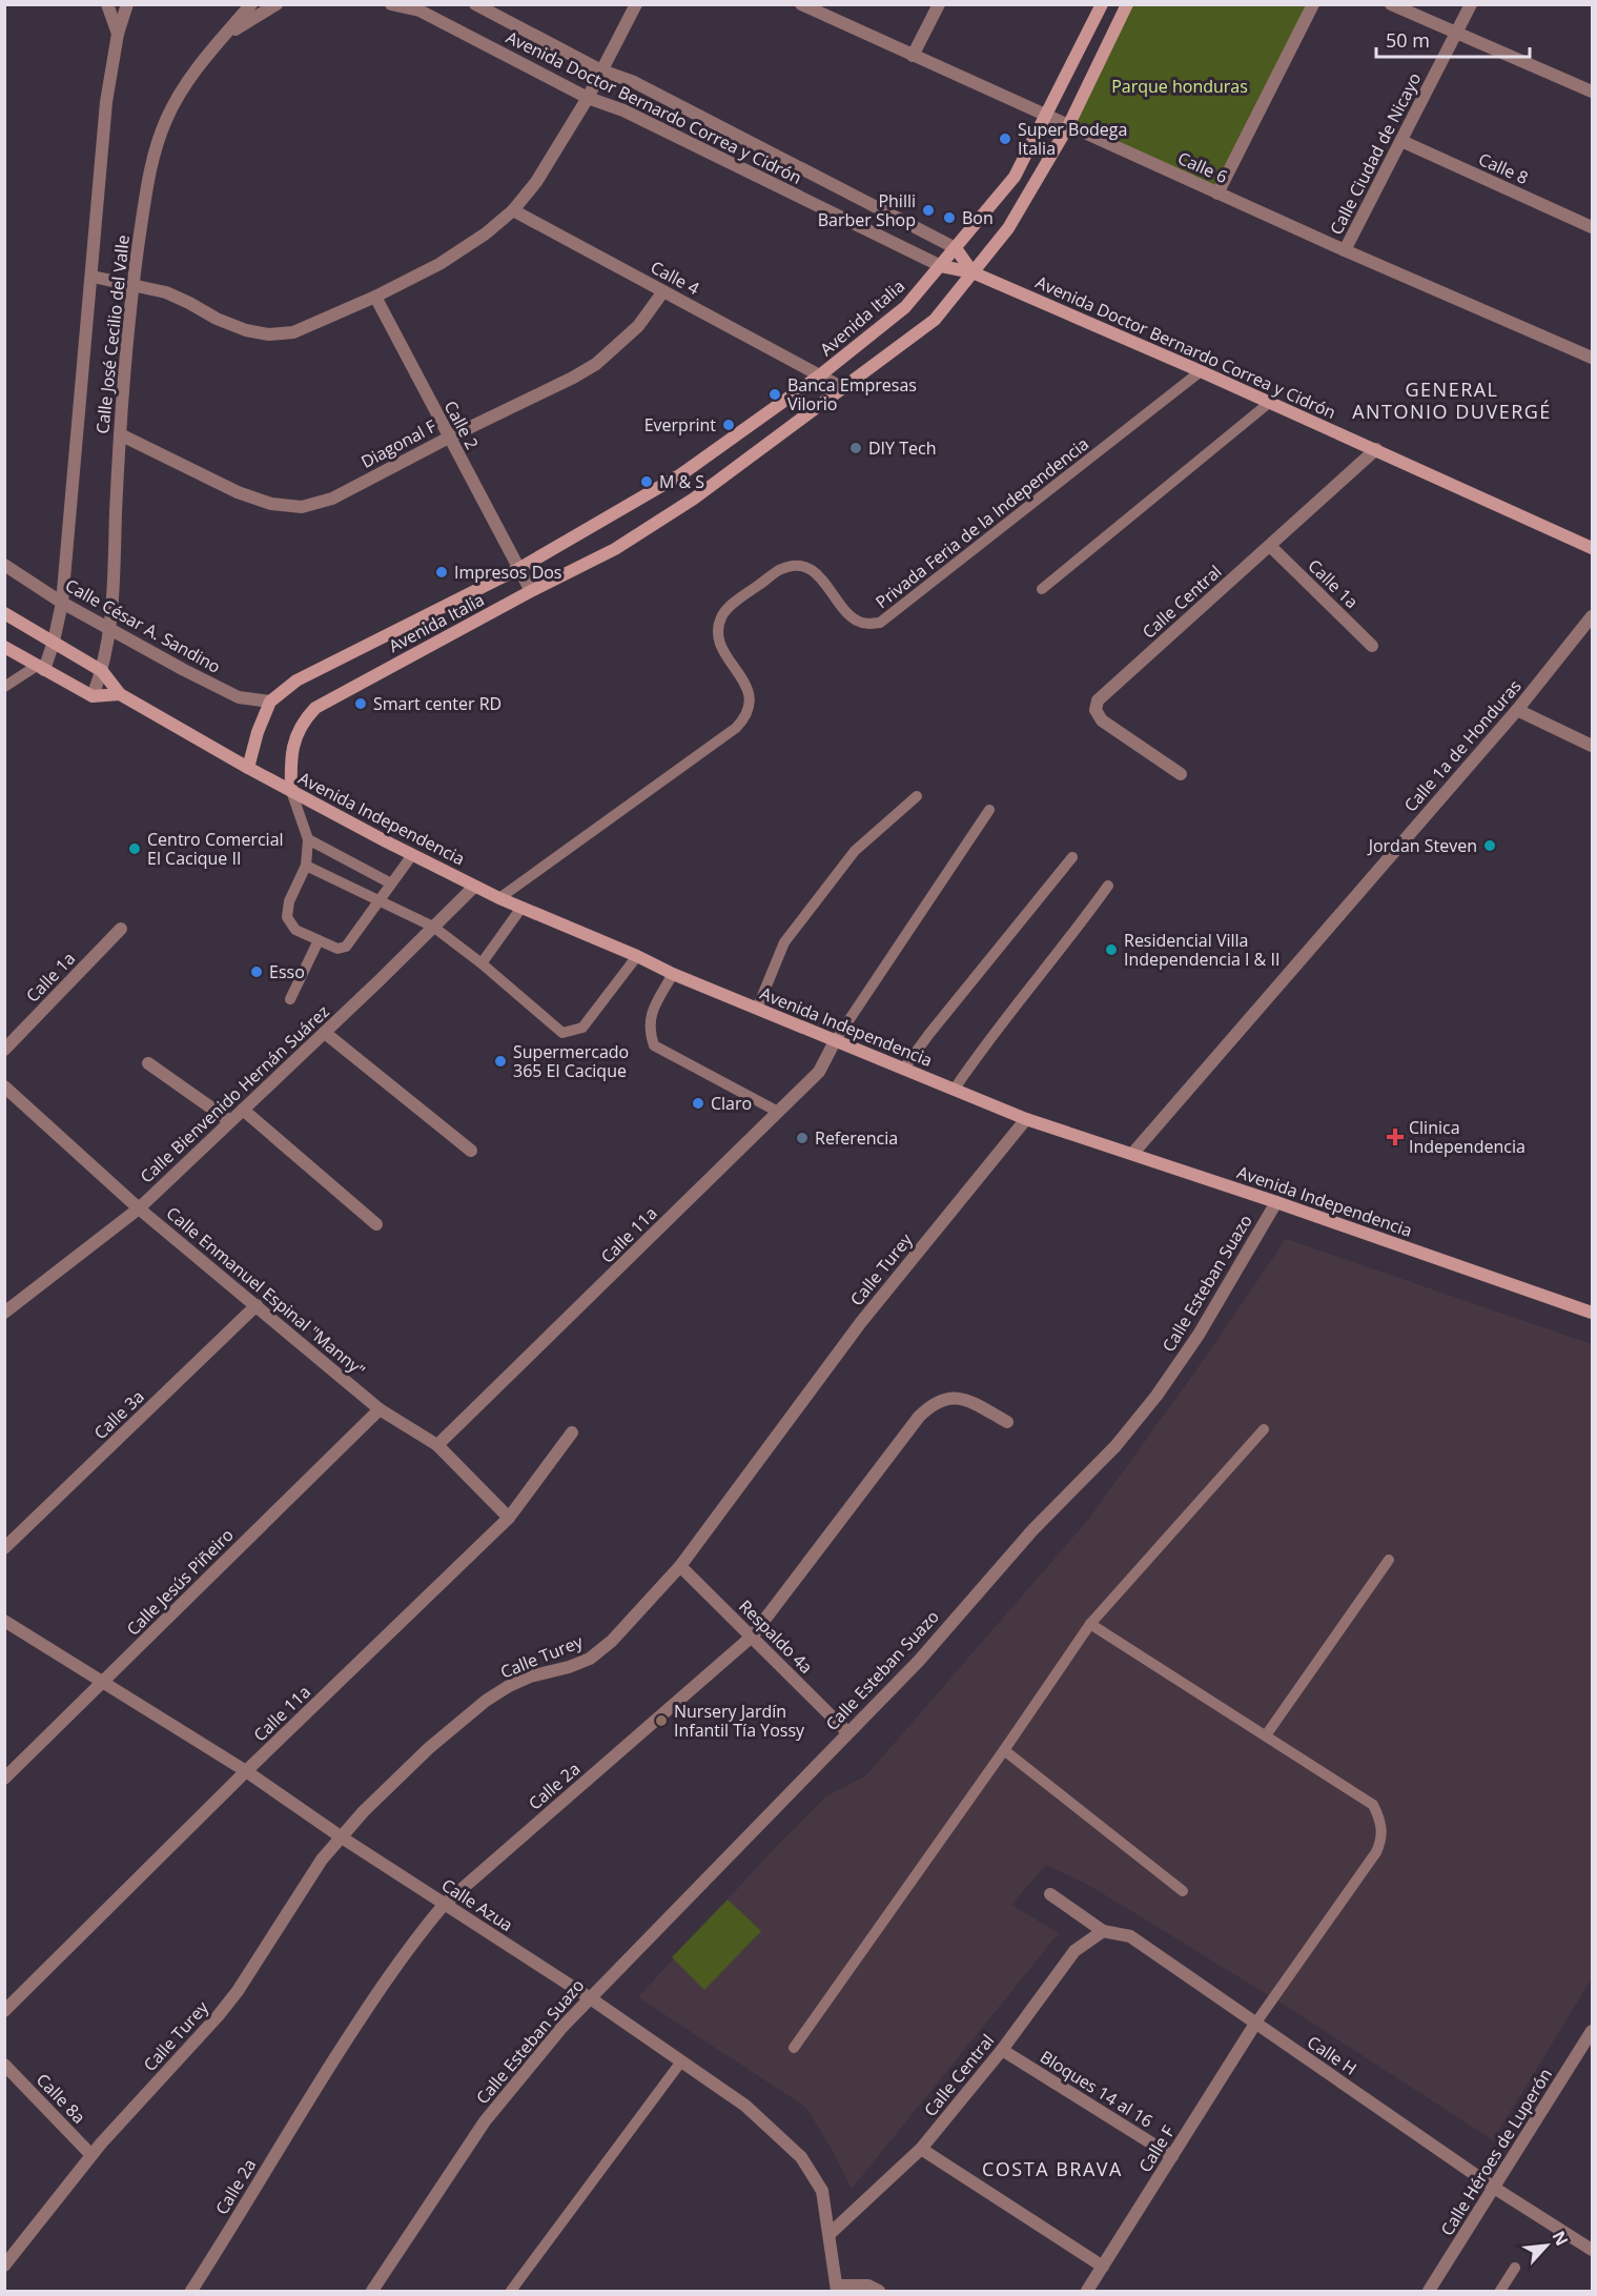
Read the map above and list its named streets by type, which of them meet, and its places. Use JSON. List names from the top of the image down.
{
  "streets": {
    "street": [
      "Avenida Doctor Bernardo Correa y Cidrón",
      "Calle Ciudad de Nicayo",
      "Calle 6",
      "Calle 8",
      "Calle 4",
      "Avenida Italia",
      "Calle José Cecilio del Valle",
      "Calle 2",
      "Diagonal F",
      "Calle 1a",
      "Calle Central",
      "Calle César A. Sandino",
      "Calle 1a de Honduras",
      "Avenida Independencia",
      "Calle Bienvenido Hernán Suárez",
      "Calle 11a",
      "Calle Turey",
      "Calle Esteban Suazo",
      "Calle Enmanuel Espinal \"Manny\"",
      "Calle 3a",
      "Calle Jesús Piñeiro",
      "Respaldo 4a",
      "Calle 2a",
      "Calle Azua",
      "Calle H",
      "Bloques 14 al 16",
      "Calle 8a",
      "Calle F",
      "Calle Héroes de Luperón"
    ],
    "lane": ["Privada Feria de la Independencia"]
  },
  "crossings": [
    ["Avenida Doctor Bernardo Correa y Cidrón", "Avenida Italia"],
    ["Avenida Doctor Bernardo Correa y Cidrón", "Privada Feria de la Independencia"],
    ["Avenida Doctor Bernardo Correa y Cidrón", "Calle Central"],
    ["Calle Ciudad de Nicayo", "Calle 6"],
    ["Calle Ciudad de Nicayo", "Calle 8"],
    ["Calle 6", "Avenida Italia"],
    ["Calle 4", "Avenida Italia"],
    ["Calle 4", "Diagonal F"],
    ["Avenida Italia", "Calle 2"],
    ["Avenida Italia", "Calle César A. Sandino"],
    ["Avenida Italia", "Avenida Independencia"],
    ["Calle José Cecilio del Valle", "Diagonal F"],
    ["Calle José Cecilio del Valle", "Calle César A. Sandino"],
    ["Calle José Cecilio del Valle", "Avenida Independencia"],
    ["Calle 2", "Diagonal F"],
    ["Privada Feria de la Independencia", "Avenida Independencia"],
    ["Calle 1a", "Calle Central"],
    ["Calle Central", "Calle Azua"],
    ["Calle Central", "Calle H"],
    ["Calle Central", "Bloques 14 al 16"],
    ["Calle 1a de Honduras", "Avenida Independencia"],
    ["Avenida Independencia", "Calle Bienvenido Hernán Suárez"],
    ["Avenida Independencia", "Calle 11a"],
    ["Avenida Independencia", "Calle Turey"],
    ["Avenida Independencia", "Calle Esteban Suazo"],
    ["Calle Bienvenido Hernán Suárez", "Calle Enmanuel Espinal \"Manny\""],
    ["Calle 11a", "Calle Enmanuel Espinal \"Manny\""],
    ["Calle 11a", "Calle Azua"],
    ["Calle Turey", "Respaldo 4a"],
    ["Calle Turey", "Calle Azua"],
    ["Calle Turey", "Calle 8a"],
    ["Calle Esteban Suazo", "Respaldo 4a"],
    ["Calle Esteban Suazo", "Calle Azua"],
    ["Calle Enmanuel Espinal \"Manny\"", "Calle 3a"],
    ["Calle Enmanuel Espinal \"Manny\"", "Calle Jesús Piñeiro"],
    ["Calle Jesús Piñeiro", "Calle Azua"],
    ["Respaldo 4a", "Calle 2a"],
    ["Calle 2a", "Calle Azua"],
    ["Calle H", "Calle F"],
    ["Calle H", "Calle Héroes de Luperón"],
    ["Bloques 14 al 16", "Calle F"]
  ],
  "districts": ["GENERAL ANTONIO DUVERGÉ", "COSTA BRAVA"],
  "parks": ["Parque honduras"],
  "places": {
    "other": [
      "Super Bodega Italia",
      "Philli Barber Shop",
      "Bon",
      "Banca Empresas Vilorio",
      "Everprint",
      "DIY Tech",
      "M & S",
      "Impresos Dos",
      "Smart center RD",
      "Jordan Steven",
      "Centro Comercial El Cacique II",
      "Residencial Villa Independencia I & II",
      "Esso",
      "Supermercado 365 El Cacique",
      "Claro",
      "Referencia",
      "Nursery Jardín Infantil Tía Yossy"
    ],
    "health": ["Clinica Independencia"]
  },
  "scale_bar": "50 m",
  "north": "top right"
}
